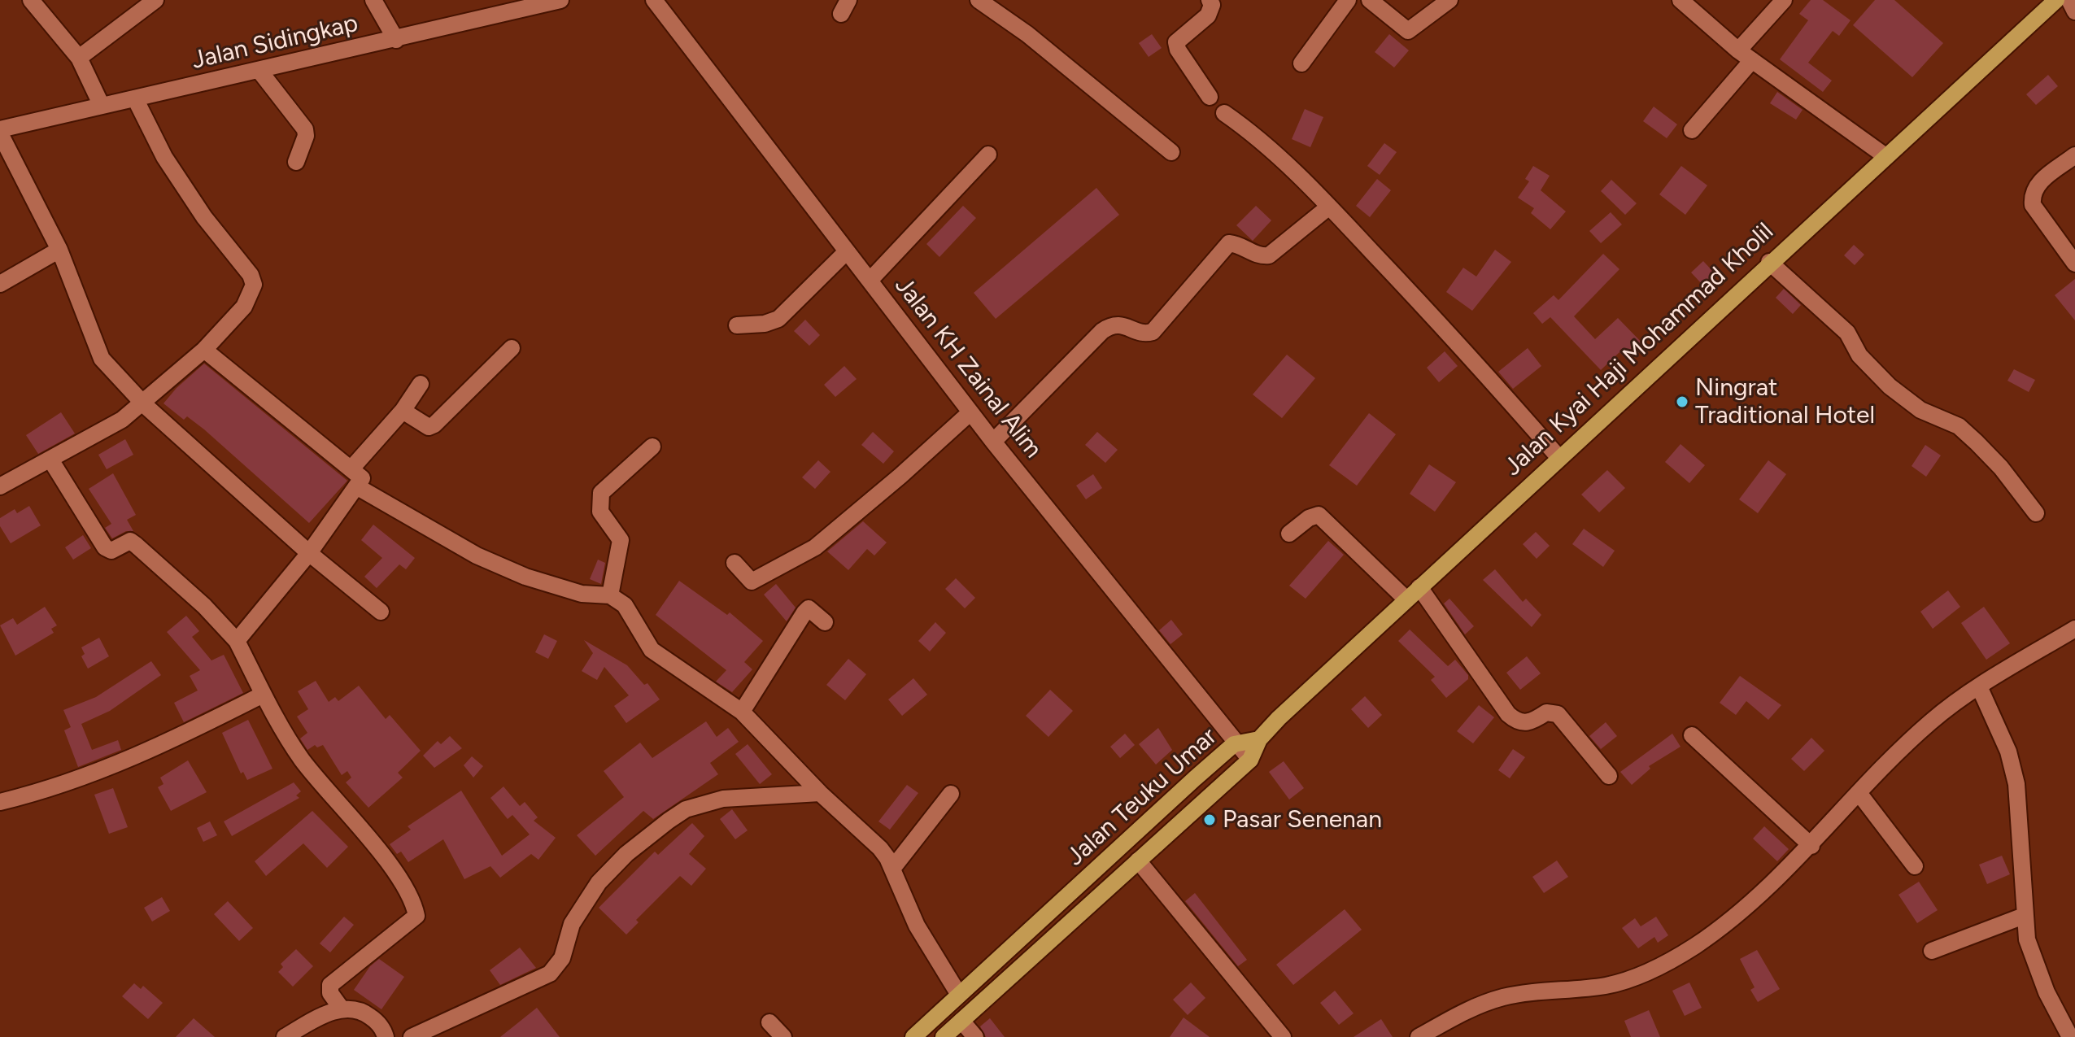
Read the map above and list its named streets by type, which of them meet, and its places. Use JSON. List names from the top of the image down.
{
  "streets": {
    "main road": ["Jalan Kyai Haji Mohammad Kholil", "Jalan Teuku Umar"],
    "street": ["Jalan Sidingkap", "Jalan KH Zainal Alim"]
  },
  "crossings": [
    ["Jalan Kyai Haji Mohammad Kholil", "Jalan Teuku Umar"],
    ["Jalan KH Zainal Alim", "Jalan Teuku Umar"]
  ],
  "places": ["Ningrat Traditional Hotel", "Pasar Senenan"]
}
